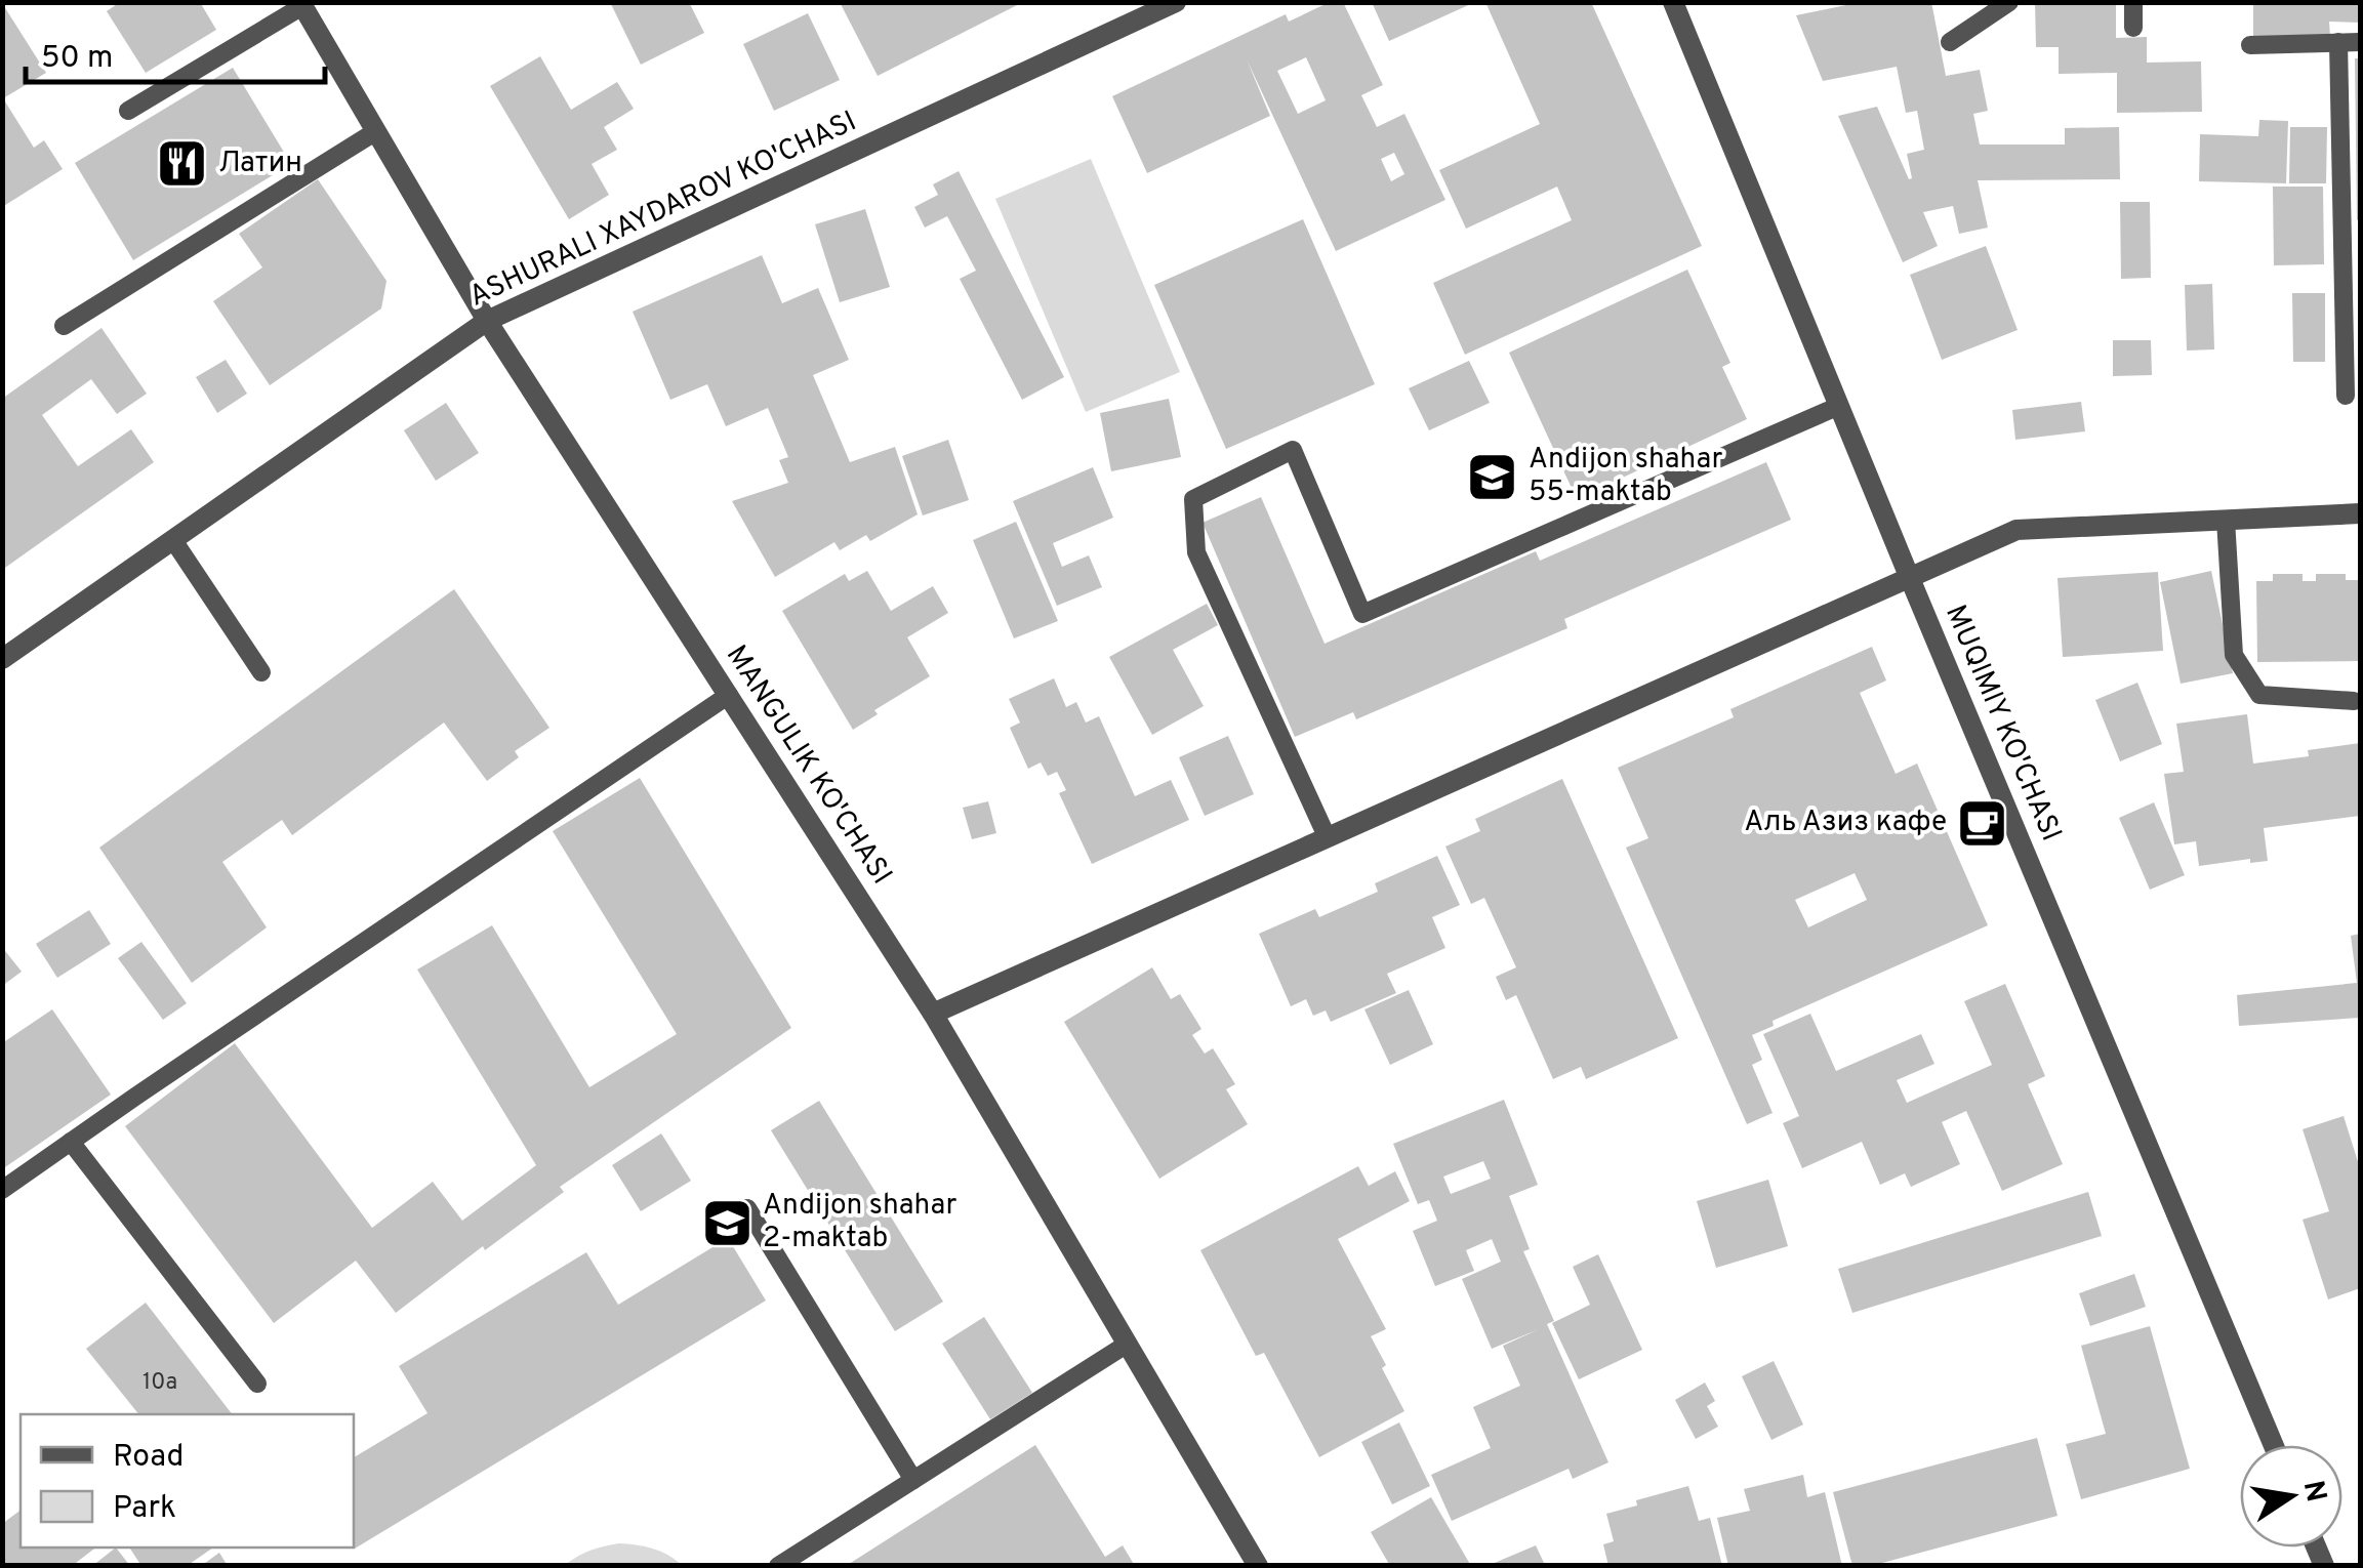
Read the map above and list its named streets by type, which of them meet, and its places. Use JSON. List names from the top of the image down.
{
  "streets": {
    "street": ["ASHURALI XAYDAROV KO'CHASI", "MUQIMIY KO'CHASI", "MANGULIK KO'CHASI"]
  },
  "crossings": [
    ["ASHURALI XAYDAROV KO'CHASI", "MANGULIK KO'CHASI"]
  ],
  "places": {
    "restaurant": ["Латин"],
    "school or university": ["Andijon shahar 55-maktab", "Andijon shahar 2-maktab"],
    "cafe": ["Аль Азиз кафе"]
  },
  "house_numbers": ["10a"],
  "legend": ["Road", "Park"],
  "scale_bar": "50 m",
  "north": "right"
}
